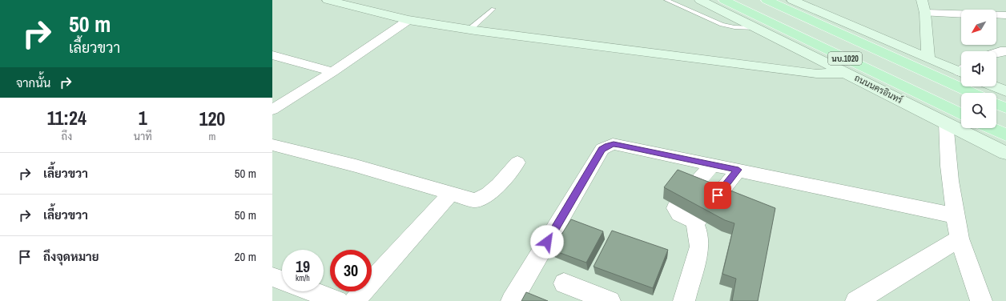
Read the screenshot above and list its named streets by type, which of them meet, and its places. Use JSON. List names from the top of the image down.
{
  "streets": {
    "main road": ["นบ.1020", "ถนนนครอินทร์"]
  },
  "north": "bottom left",
  "page": {
    "turn": ["50 m", "เลี้ยวขวา"],
    "then": "จากนั้น",
    "eta": [
      "11:24",
      "ถึง",
      "1",
      "นาที",
      "120",
      "m"
    ],
    "list": [
      {
        "name": "เลี้ยวขวา",
        "value": "50 m"
      },
      {
        "name": "เลี้ยวขวา",
        "value": "50 m"
      },
      {
        "name": "ถึงจุดหมาย",
        "value": "20 m"
      }
    ],
    "speed": "19 km/h",
    "limit": "30"
  }
}
